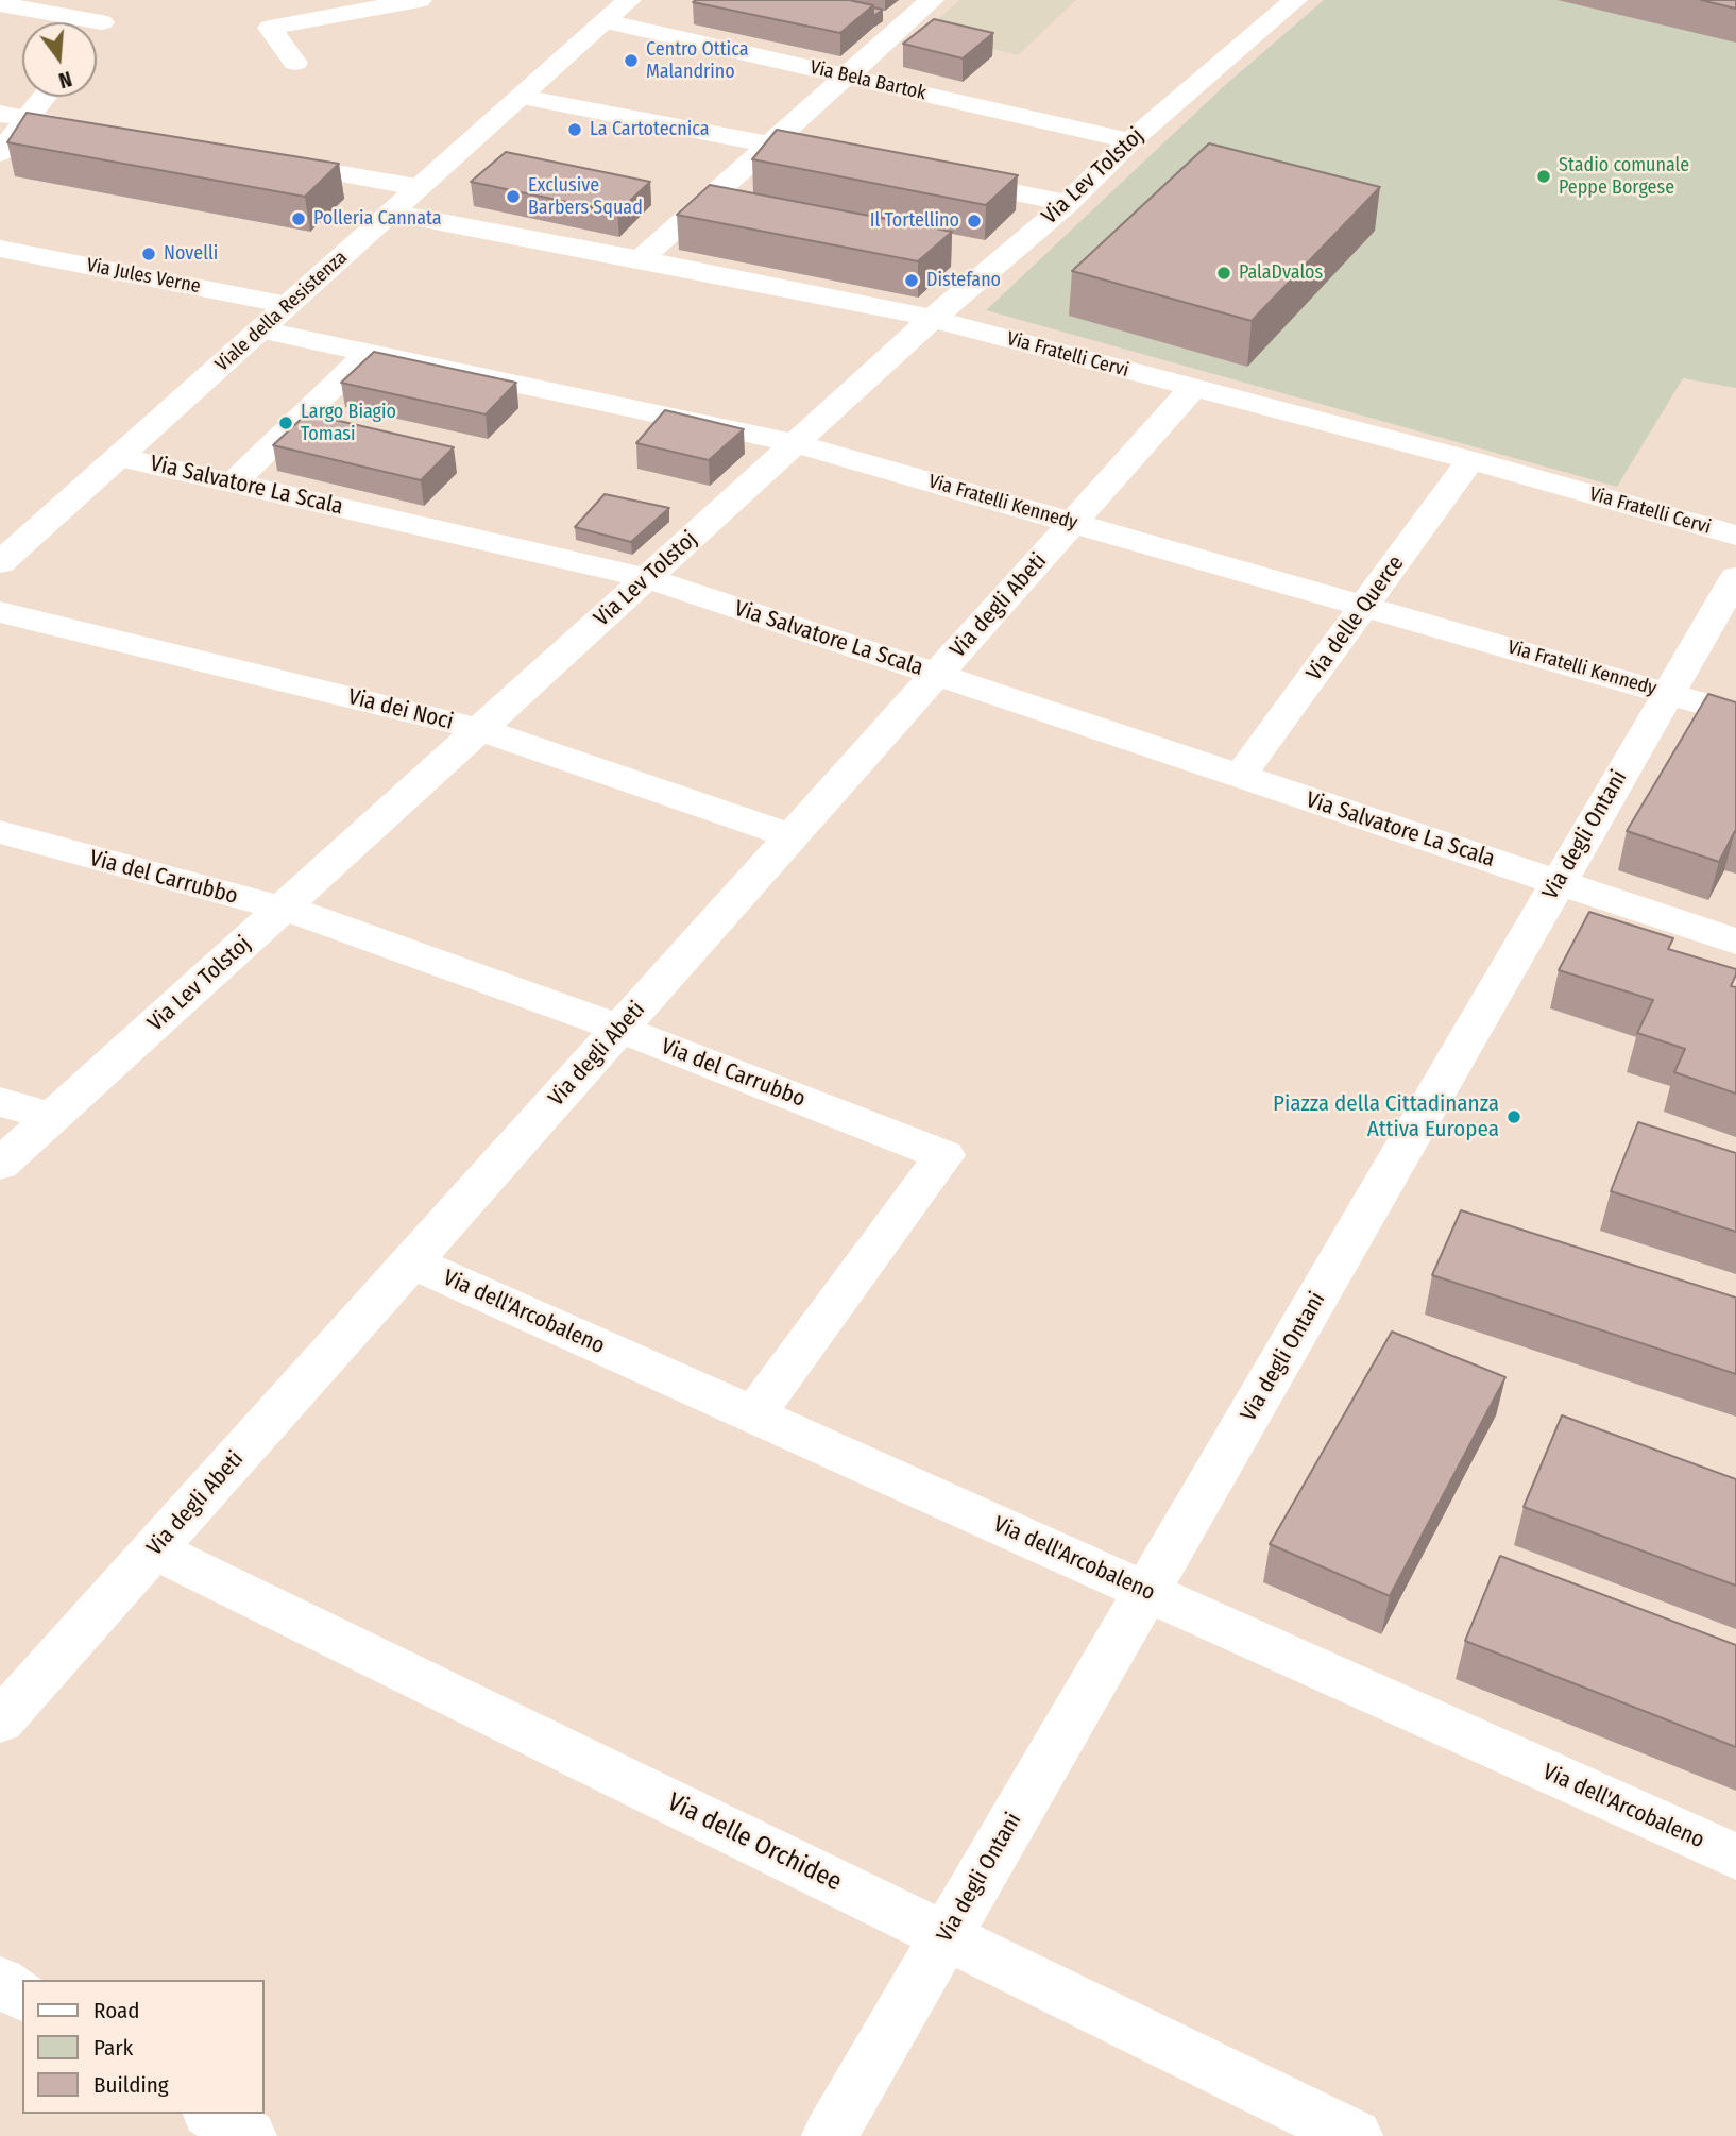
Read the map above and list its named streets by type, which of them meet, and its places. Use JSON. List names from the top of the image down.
{
  "streets": {
    "street": [
      "Via Bela Bartok",
      "Via Lev Tolstoj",
      "Via Jules Verne",
      "Viale della Resistenza",
      "Via Fratelli Cervi",
      "Via Salvatore La Scala",
      "Via Fratelli Kennedy",
      "Via degli Abeti",
      "Via delle Querce",
      "Via dei Noci",
      "Via degli Ontani",
      "Via del Carrubbo",
      "Via dell'Arcobaleno",
      "Via delle Orchidee"
    ]
  },
  "crossings": [
    ["Via Bela Bartok", "Via Lev Tolstoj"],
    ["Via Bela Bartok", "Viale della Resistenza"],
    ["Via Lev Tolstoj", "Via Fratelli Cervi"],
    ["Via Lev Tolstoj", "Via Salvatore La Scala"],
    ["Via Lev Tolstoj", "Via Fratelli Kennedy"],
    ["Via Lev Tolstoj", "Via dei Noci"],
    ["Via Lev Tolstoj", "Via del Carrubbo"],
    ["Via Jules Verne", "Viale della Resistenza"],
    ["Viale della Resistenza", "Via Fratelli Cervi"],
    ["Viale della Resistenza", "Via Salvatore La Scala"],
    ["Viale della Resistenza", "Via Fratelli Kennedy"],
    ["Via Fratelli Cervi", "Via degli Abeti"],
    ["Via Fratelli Cervi", "Via delle Querce"],
    ["Via Salvatore La Scala", "Via degli Abeti"],
    ["Via Salvatore La Scala", "Via delle Querce"],
    ["Via Salvatore La Scala", "Via degli Ontani"],
    ["Via Fratelli Kennedy", "Via degli Abeti"],
    ["Via Fratelli Kennedy", "Via delle Querce"],
    ["Via Fratelli Kennedy", "Via degli Ontani"],
    ["Via degli Abeti", "Via dei Noci"],
    ["Via degli Abeti", "Via del Carrubbo"],
    ["Via degli Abeti", "Via dell'Arcobaleno"],
    ["Via degli Abeti", "Via delle Orchidee"],
    ["Via degli Ontani", "Via dell'Arcobaleno"],
    ["Via degli Ontani", "Via delle Orchidee"],
    ["Via del Carrubbo", "Via dell'Arcobaleno"]
  ],
  "places": [
    "Centro Ottica Malandrino",
    "La Cartotecnica",
    "Stadio comunale Peppe Borgese",
    "Exclusive Barbers Squad",
    "Polleria Cannata",
    "Il Tortellino",
    "Novelli",
    "PalaDvalos",
    "Distefano",
    "Largo Biagio Tomasi",
    "Piazza della Cittadinanza Attiva Europea"
  ],
  "legend": ["Road", "Park", "Building"],
  "north": "bottom"
}
